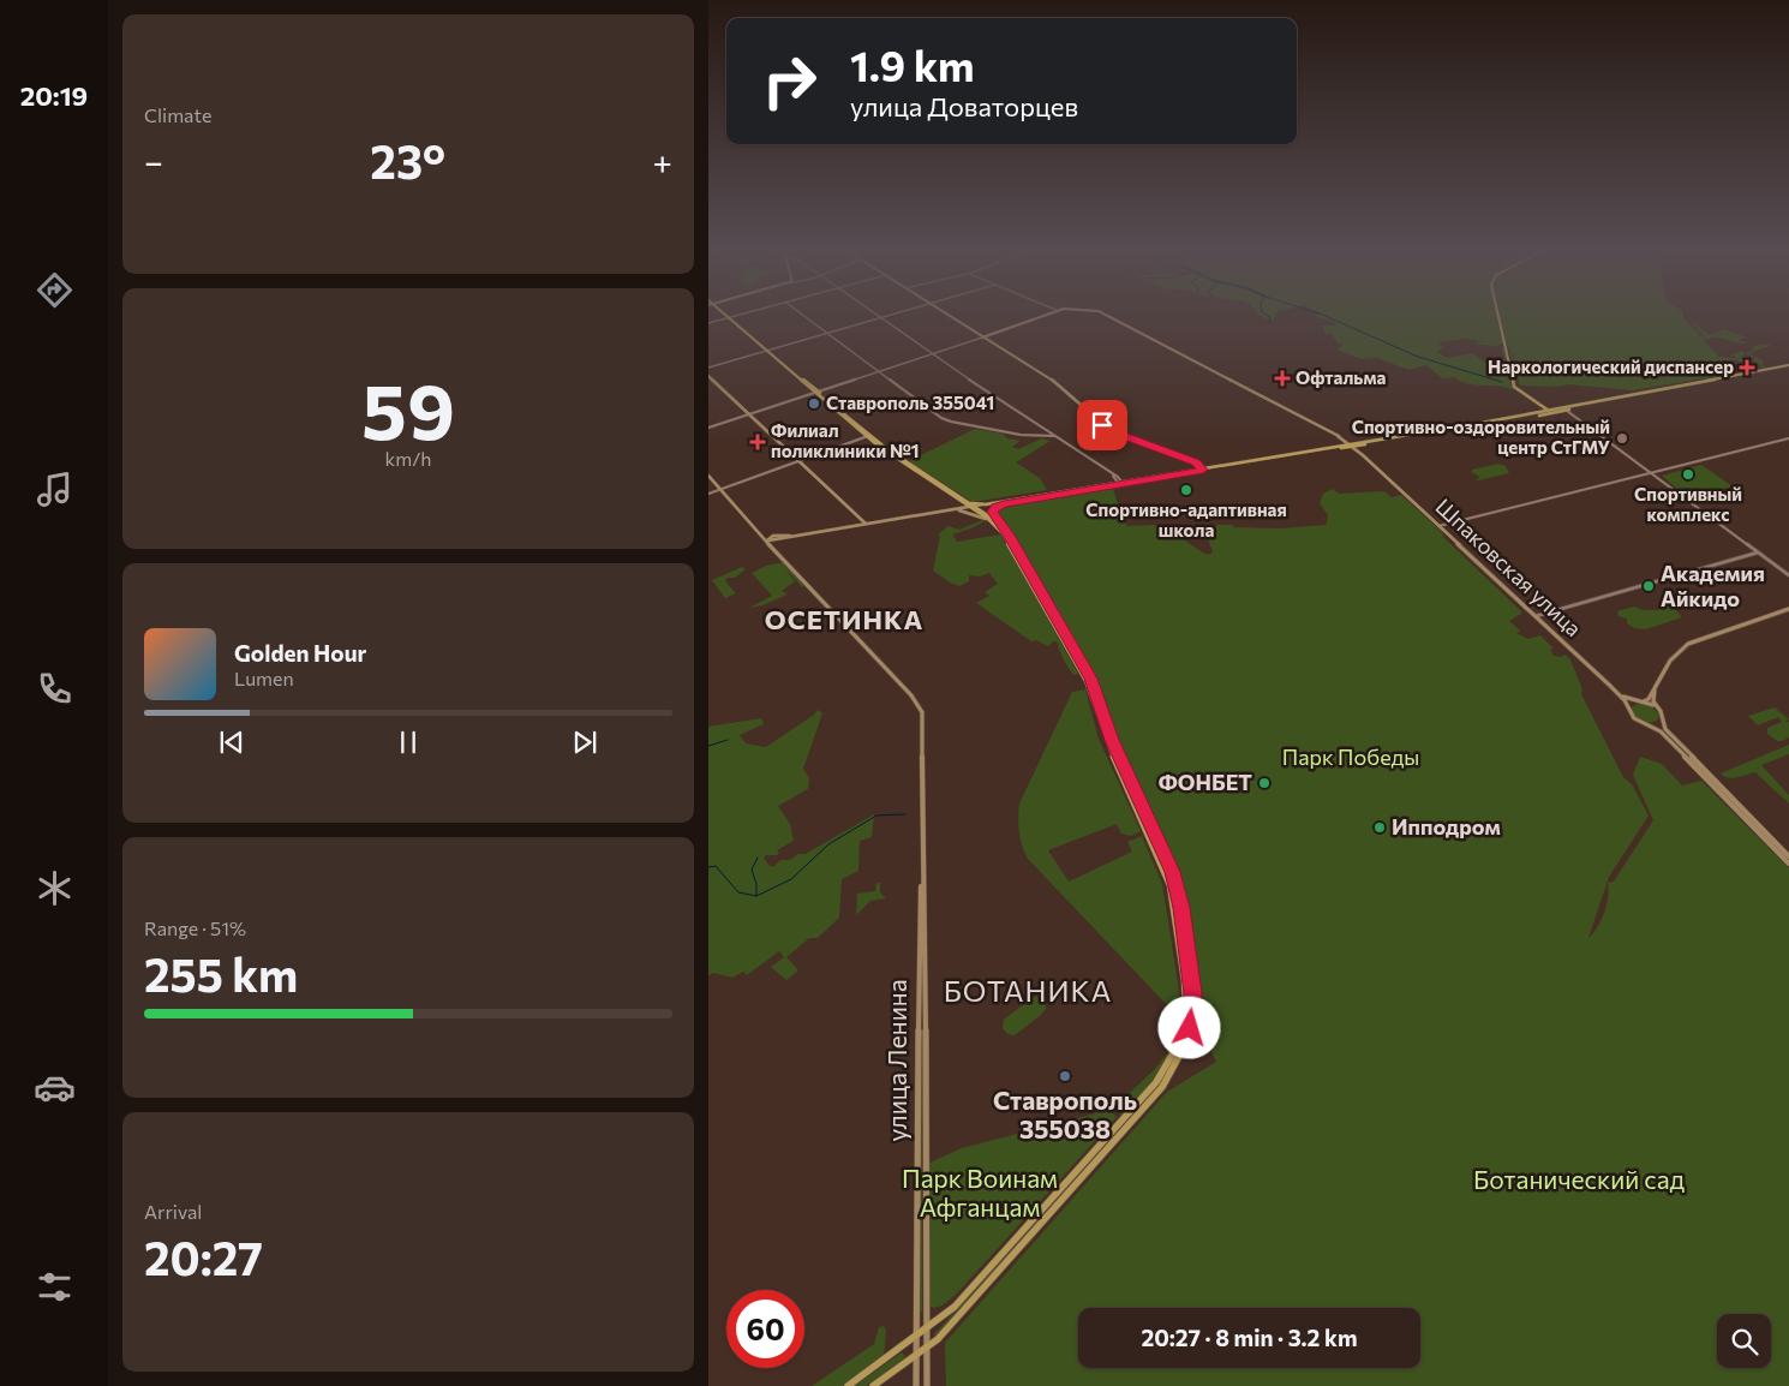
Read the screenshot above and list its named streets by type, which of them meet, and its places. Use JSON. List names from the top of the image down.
{
  "streets": {
    "main road": ["Шпаковская улица", "улица Ленина"]
  },
  "districts": ["ОСЕТИНКА", "БОТАНИКА"],
  "parks": ["Парк Победы", "Парк Воинам Афганцам", "Ботанический сад"],
  "places": {
    "health": ["Наркологический диспансер", "Офтальма", "Филиал поликлиники №1"],
    "other": [
      "Ставрополь 355041",
      "Спортивно-оздоровительный центр СтГМУ",
      "Спортивный комплекс",
      "Спортивно-адаптивная школа",
      "Академия Айкидо",
      "ФОНБЕТ",
      "Ипподром",
      "Ставрополь 355038"
    ]
  },
  "page": {
    "tabs": "20:19",
    "tile": [
      "Climate",
      ["59", "km/h"],
      ["Range · 51%", "255 km"],
      ["Arrival", "20:27"]
    ],
    "turn": ["1.9 km", "улица Доваторцев"],
    "heat": ["−", "23°", "+"],
    "song": ["Golden Hour", "Lumen"],
    "limit": "60",
    "trip": "20:27 · 8 min · 3.2 km"
  }
}
